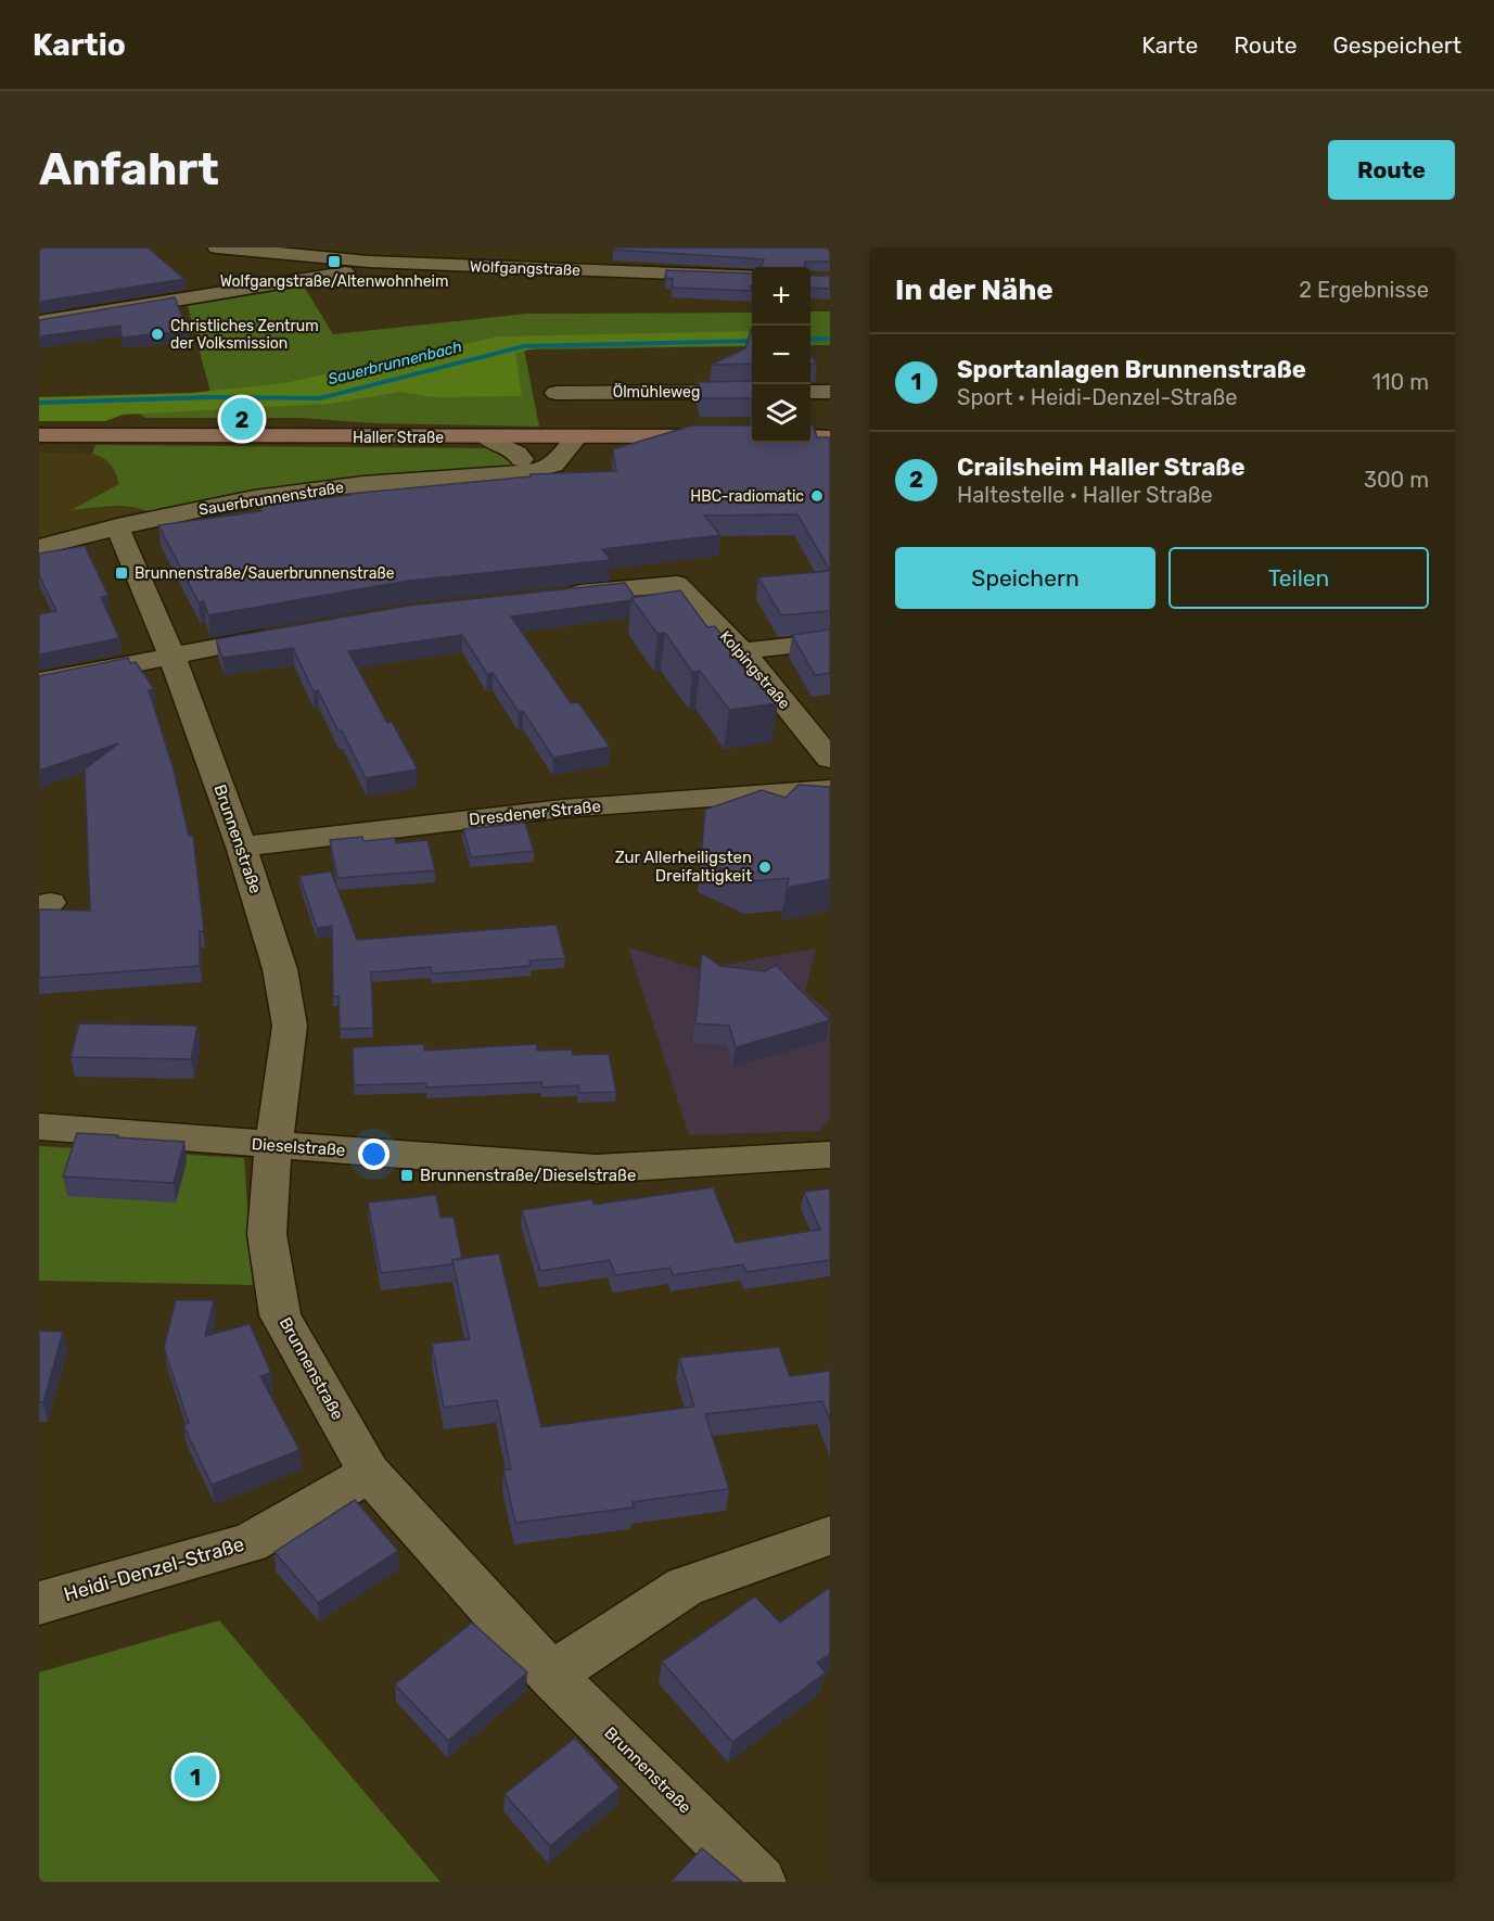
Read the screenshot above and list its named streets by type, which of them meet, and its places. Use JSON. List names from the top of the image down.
{
  "streets": {
    "main road": ["Haller Straße"],
    "street": [
      "Wolfgangstraße",
      "Ölmühleweg",
      "Sauerbrunnenstraße",
      "Kolpingstraße",
      "Dresdener Straße",
      "Brunnenstraße",
      "Dieselstraße",
      "Heidi-Denzel-Straße"
    ]
  },
  "crossings": [
    ["Haller Straße", "Sauerbrunnenstraße"],
    ["Sauerbrunnenstraße", "Brunnenstraße"],
    ["Dresdener Straße", "Brunnenstraße"],
    ["Brunnenstraße", "Dieselstraße"],
    ["Brunnenstraße", "Heidi-Denzel-Straße"]
  ],
  "water": ["Sauerbrunnenbach"],
  "places": {
    "transit": ["Wolfgangstraße/Altenwohnheim", "Brunnenstraße/Sauerbrunnenstraße", "Brunnenstraße/Dieselstraße"],
    "other": ["Christliches Zentrum der Volksmission", "HBC-radiomatic", "Zur Allerheiligsten Dreifaltigkeit"]
  },
  "page": {
    "header": "Kartio",
    "nav": ["Karte", "Route", "Gespeichert"],
    "buttons": [
      "Route",
      ["Speichern", "Teilen"]
    ],
    "title": "Anfahrt",
    "heading": ["In der Nähe", "2 Ergebnisse"],
    "map_buttons": ["+", "−"],
    "list": [
      {
        "mark": "1",
        "name": "Sportanlagen Brunnenstraße",
        "note": "Sport · Heidi-Denzel-Straße",
        "value": "110 m"
      },
      {
        "mark": "2",
        "name": "Crailsheim Haller Straße",
        "note": "Haltestelle · Haller Straße",
        "value": "300 m"
      }
    ],
    "pins": ["2", "1"]
  }
}
